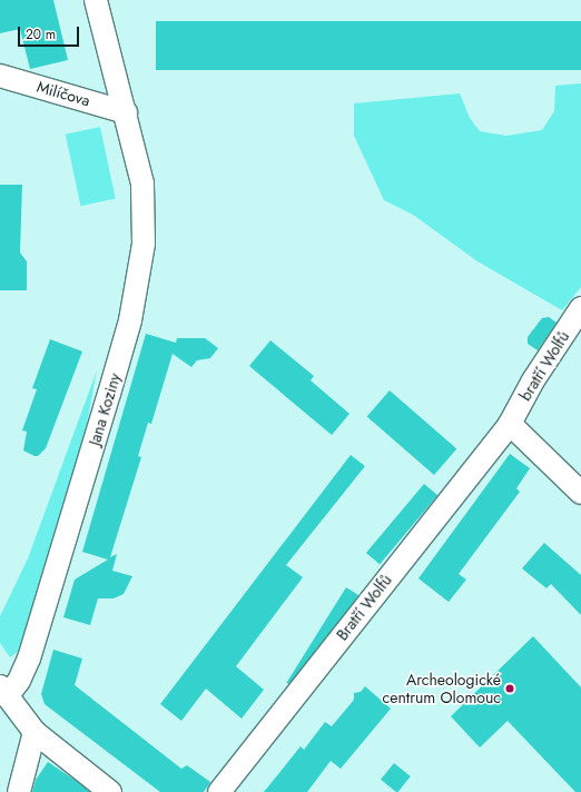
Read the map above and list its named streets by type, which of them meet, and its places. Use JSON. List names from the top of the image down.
{
  "streets": {
    "street": [
      "Milíčova",
      "bratří Wolfů",
      "Jana Koziny",
      "Bratří Wolfů"
    ]
  },
  "crossings": [
    ["Milíčova", "Jana Koziny"],
    ["bratří Wolfů", "Bratří Wolfů"]
  ],
  "places": ["Archeologické centrum Olomouc"],
  "scale_bar": "20 m"
}
